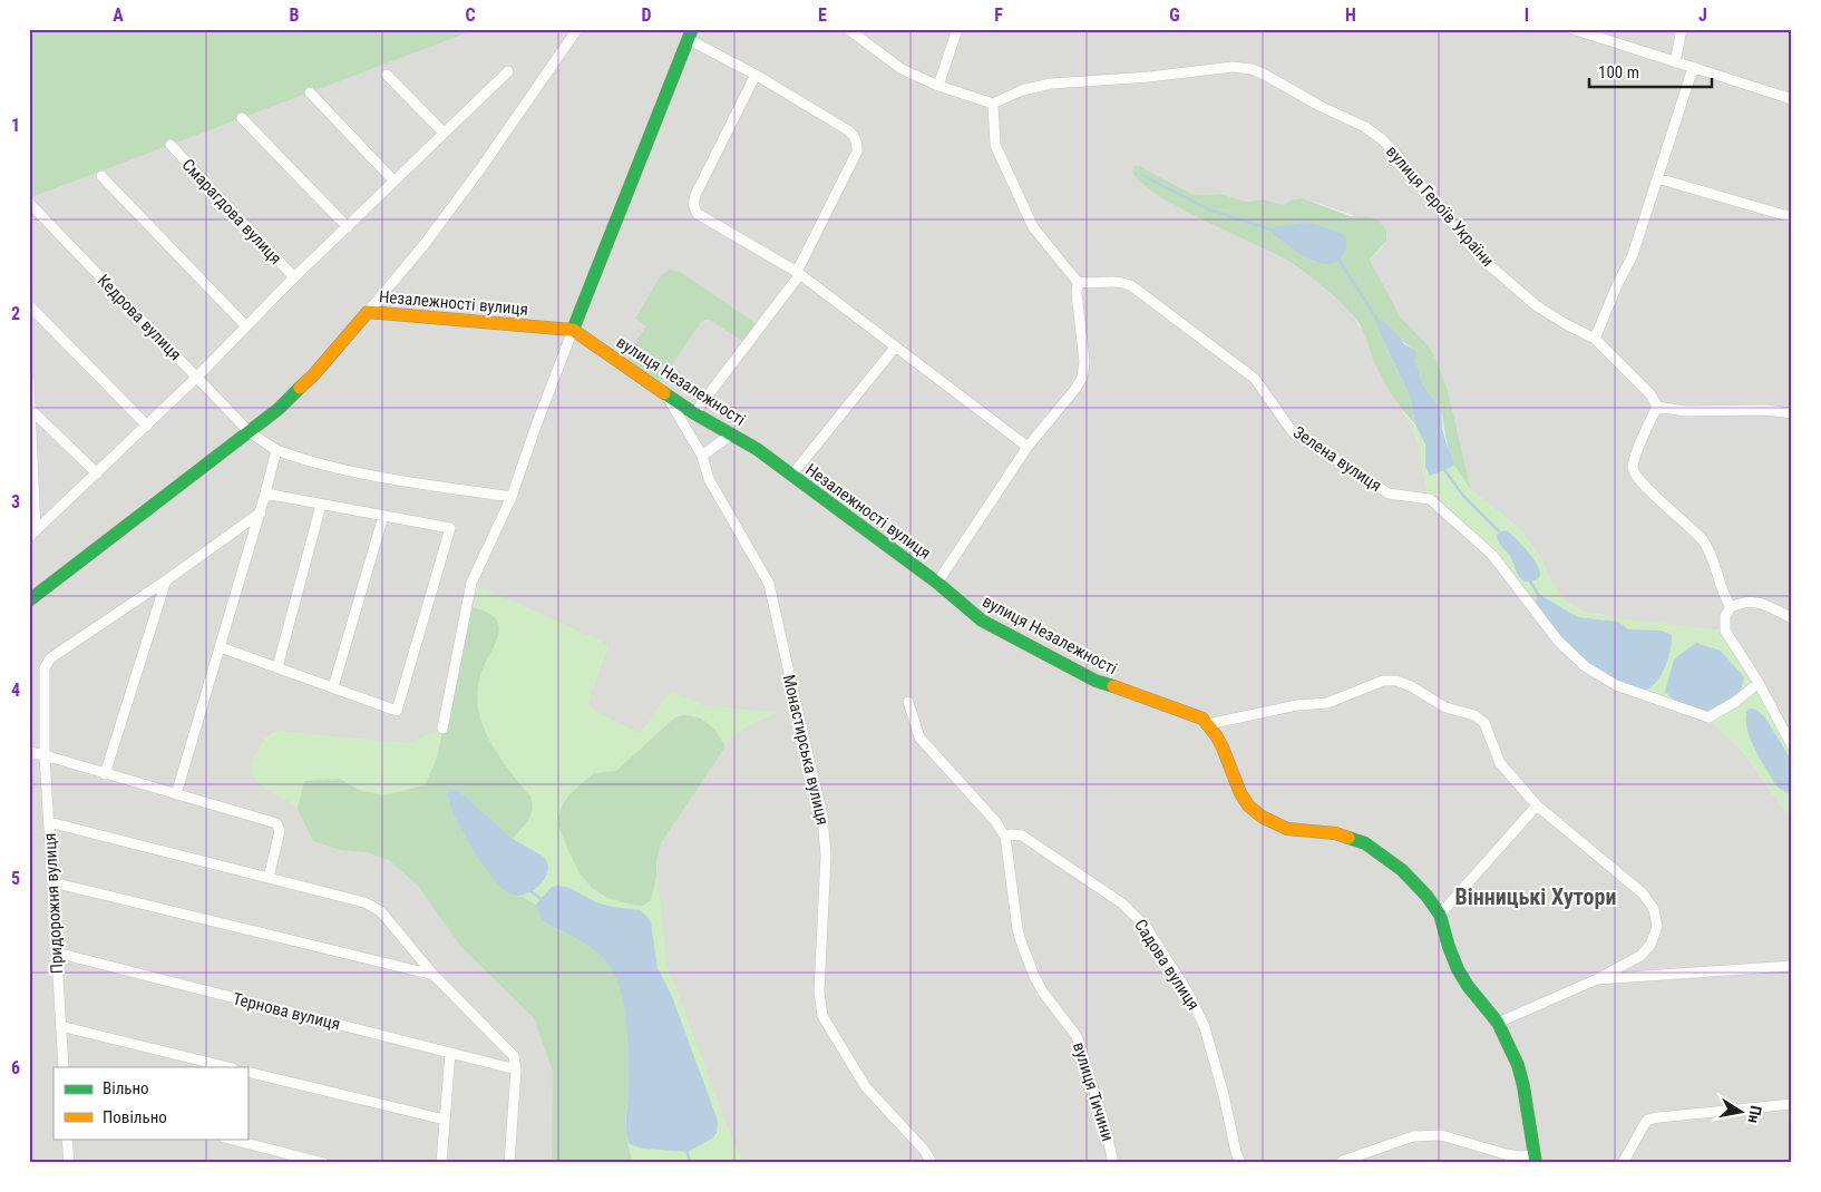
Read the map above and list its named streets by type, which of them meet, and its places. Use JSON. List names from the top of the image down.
{
  "streets": {
    "street": [
      "вулиця Героїв України",
      "Смарагдова вулиця",
      "Незалежності вулиця",
      "Кедрова вулиця",
      "Зелена вулиця",
      "Монастирська вулиця",
      "Придорожня вулиця",
      "Садова вулиця",
      "Тернова вулиця",
      "вулиця Тичини"
    ]
  },
  "crossings": [
    ["Незалежності вулиця", "Кедрова вулиця"],
    ["Незалежності вулиця", "Монастирська вулиця"],
    ["Придорожня вулиця", "Тернова вулиця"],
    ["Садова вулиця", "вулиця Тичини"]
  ],
  "districts": ["Вінницькі Хутори"],
  "legend": ["Вільно", "Повільно"],
  "scale_bar": "100 m",
  "north": "right",
  "grid": {
    "columns": [
      "A",
      "B",
      "C",
      "D",
      "E",
      "F",
      "G",
      "H",
      "I",
      "J"
    ],
    "rows": [
      "1",
      "2",
      "3",
      "4",
      "5",
      "6"
    ]
  }
}
